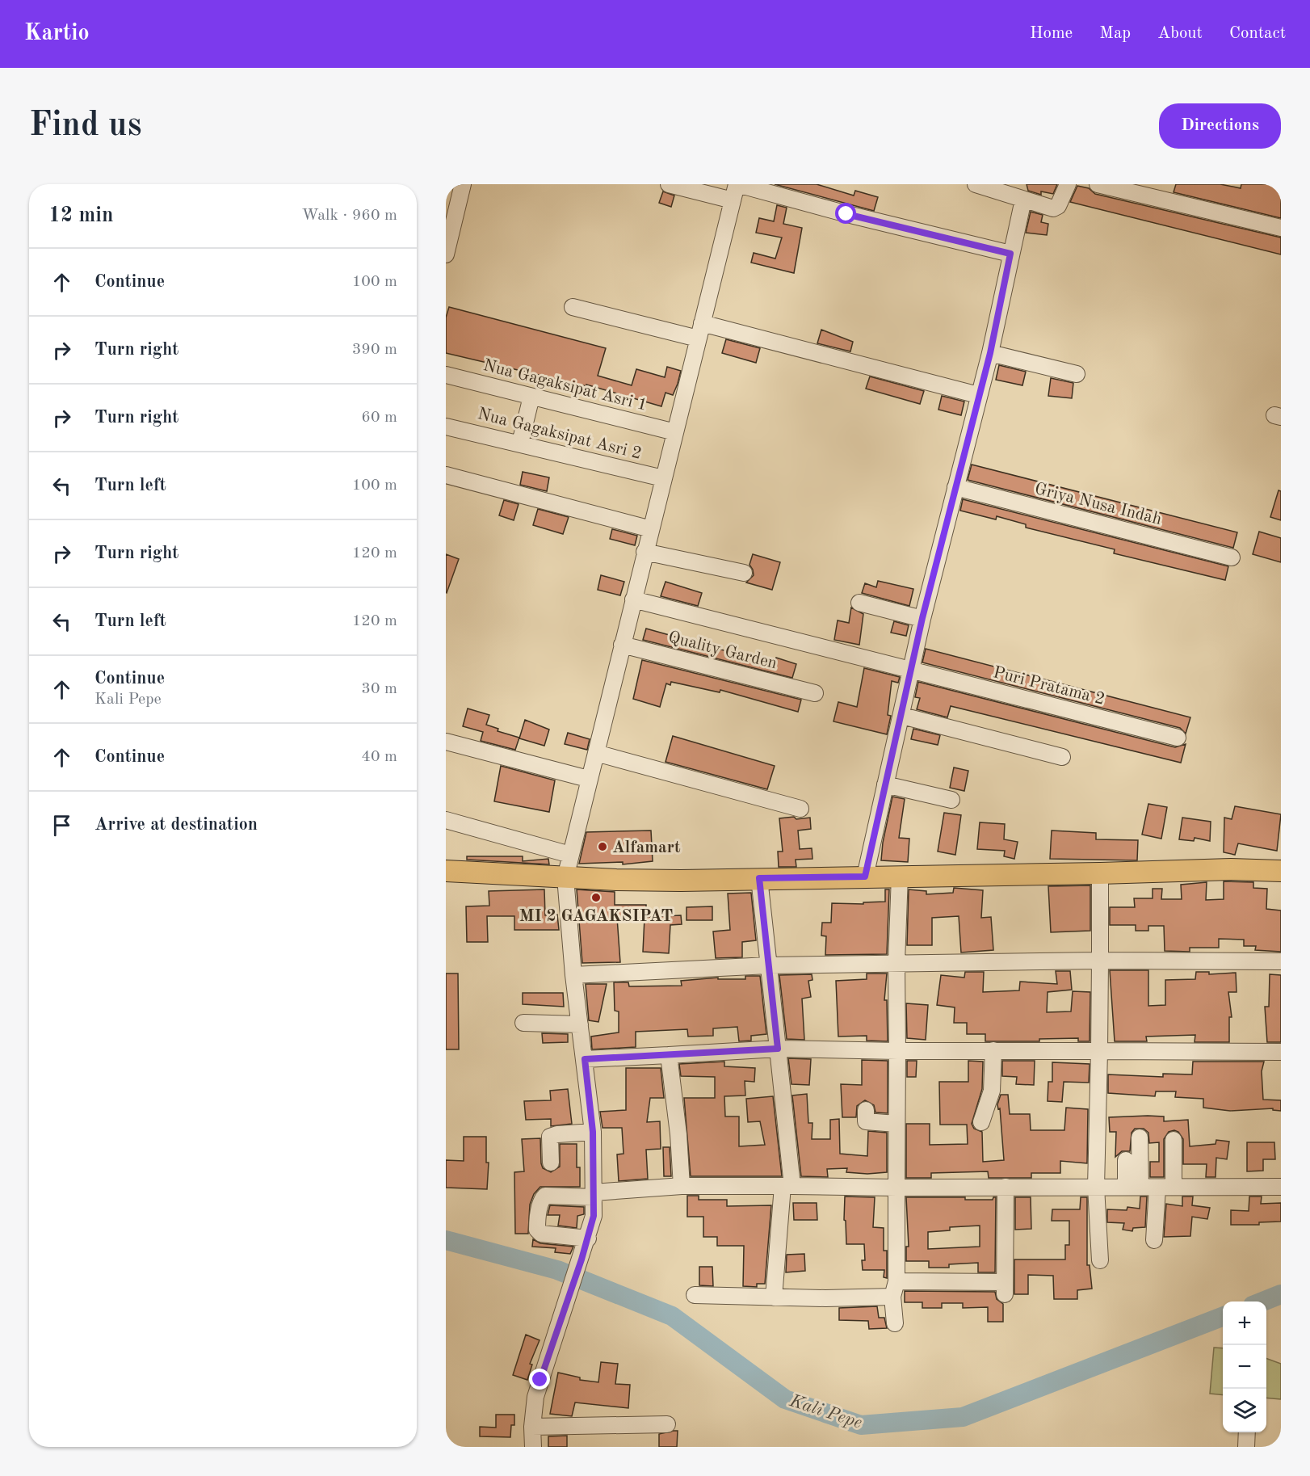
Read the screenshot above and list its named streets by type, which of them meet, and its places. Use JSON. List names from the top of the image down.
{
  "streets": {
    "street": [
      "Nua Gagaksipat Asri 1",
      "Nua Gagaksipat Asri 2",
      "Griya Nusa Indah",
      "Quality Garden",
      "Puri Pratama 2"
    ]
  },
  "water": ["Kali Pepe"],
  "places": ["Alfamart", "MI 2 GAGAKSIPAT"],
  "page": {
    "header": "Kartio",
    "nav": [
      "Home",
      "Map",
      "About",
      "Contact"
    ],
    "buttons": "Directions",
    "title": "Find us",
    "heading": ["12 min", "Walk · 960 m"],
    "list": [
      ["Continue", "100 m"],
      ["Turn right", "390 m"],
      ["Turn right", "60 m"],
      ["Turn left", "100 m"],
      ["Turn right", "120 m"],
      ["Turn left", "120 m"],
      ["Continue", "Kali Pepe", "30 m"],
      ["Continue", "40 m"],
      "Arrive at destination"
    ],
    "map_buttons": ["+", "−"]
  }
}
